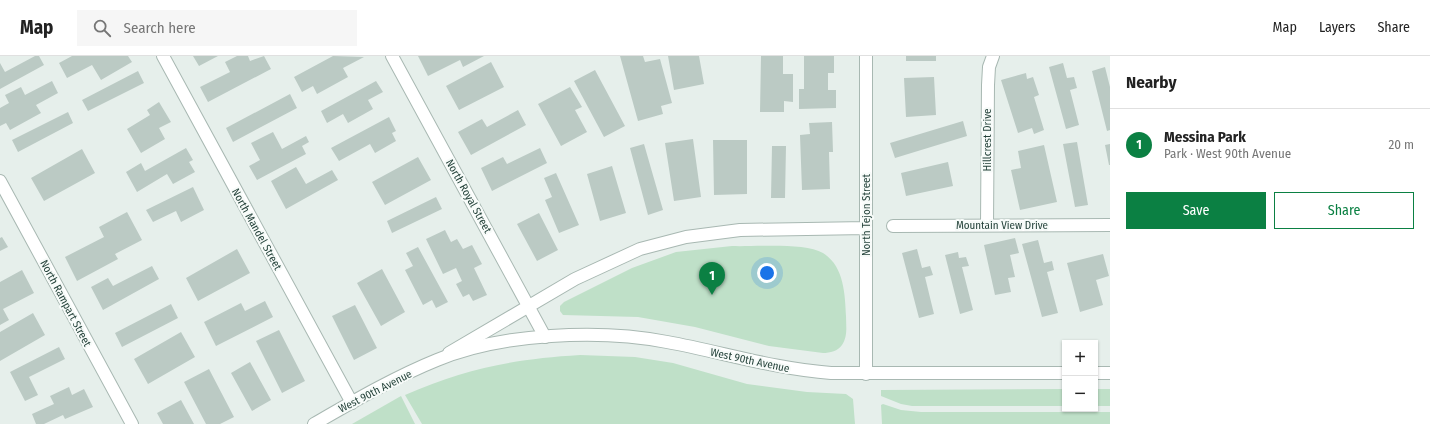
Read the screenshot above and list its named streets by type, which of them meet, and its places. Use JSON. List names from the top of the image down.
{
  "streets": {
    "street": [
      "Hillcrest Drive",
      "North Royal Street",
      "North Tejon Street",
      "Mountain View Drive",
      "North Mandel Street",
      "North Rampart Street",
      "West 90th Avenue"
    ]
  },
  "crossings": [
    ["Hillcrest Drive", "Mountain View Drive"],
    ["North Royal Street", "West 90th Avenue"],
    ["North Tejon Street", "West 90th Avenue"],
    ["North Mandel Street", "West 90th Avenue"]
  ],
  "page": {
    "header": "Map",
    "search": "Search here",
    "nav": ["Map", "Layers", "Share"],
    "heading": "Nearby",
    "list": [
      {
        "mark": "1",
        "name": "Messina Park",
        "note": "Park · West 90th Avenue",
        "value": "20 m"
      }
    ],
    "buttons": ["Save", "Share"],
    "pins": "1",
    "map_buttons": ["+", "−"]
  }
}
